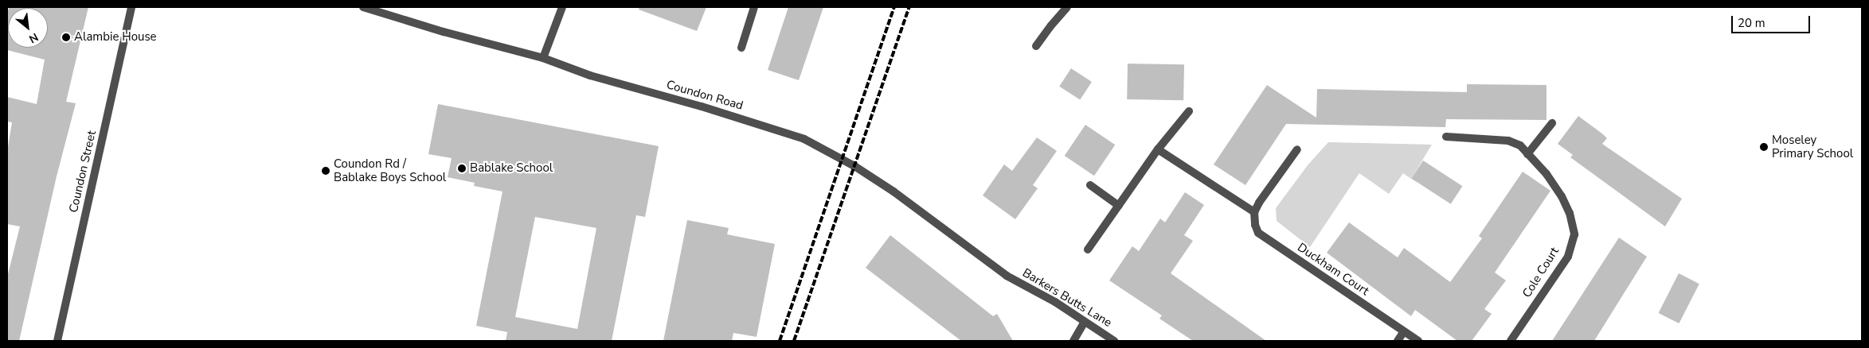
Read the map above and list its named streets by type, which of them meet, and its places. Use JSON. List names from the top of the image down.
{
  "streets": {
    "street": [
      "Coundon Road",
      "Coundon Street",
      "Duckham Court",
      "Cole Court",
      "Barkers Butts Lane"
    ]
  },
  "crossings": [
    ["Coundon Road", "Barkers Butts Lane"]
  ],
  "places": [
    "Alambie House",
    "Moseley Primary School",
    "Bablake School",
    "Coundon Rd / Bablake Boys School"
  ],
  "scale_bar": "20 m",
  "north": "bottom right"
}
